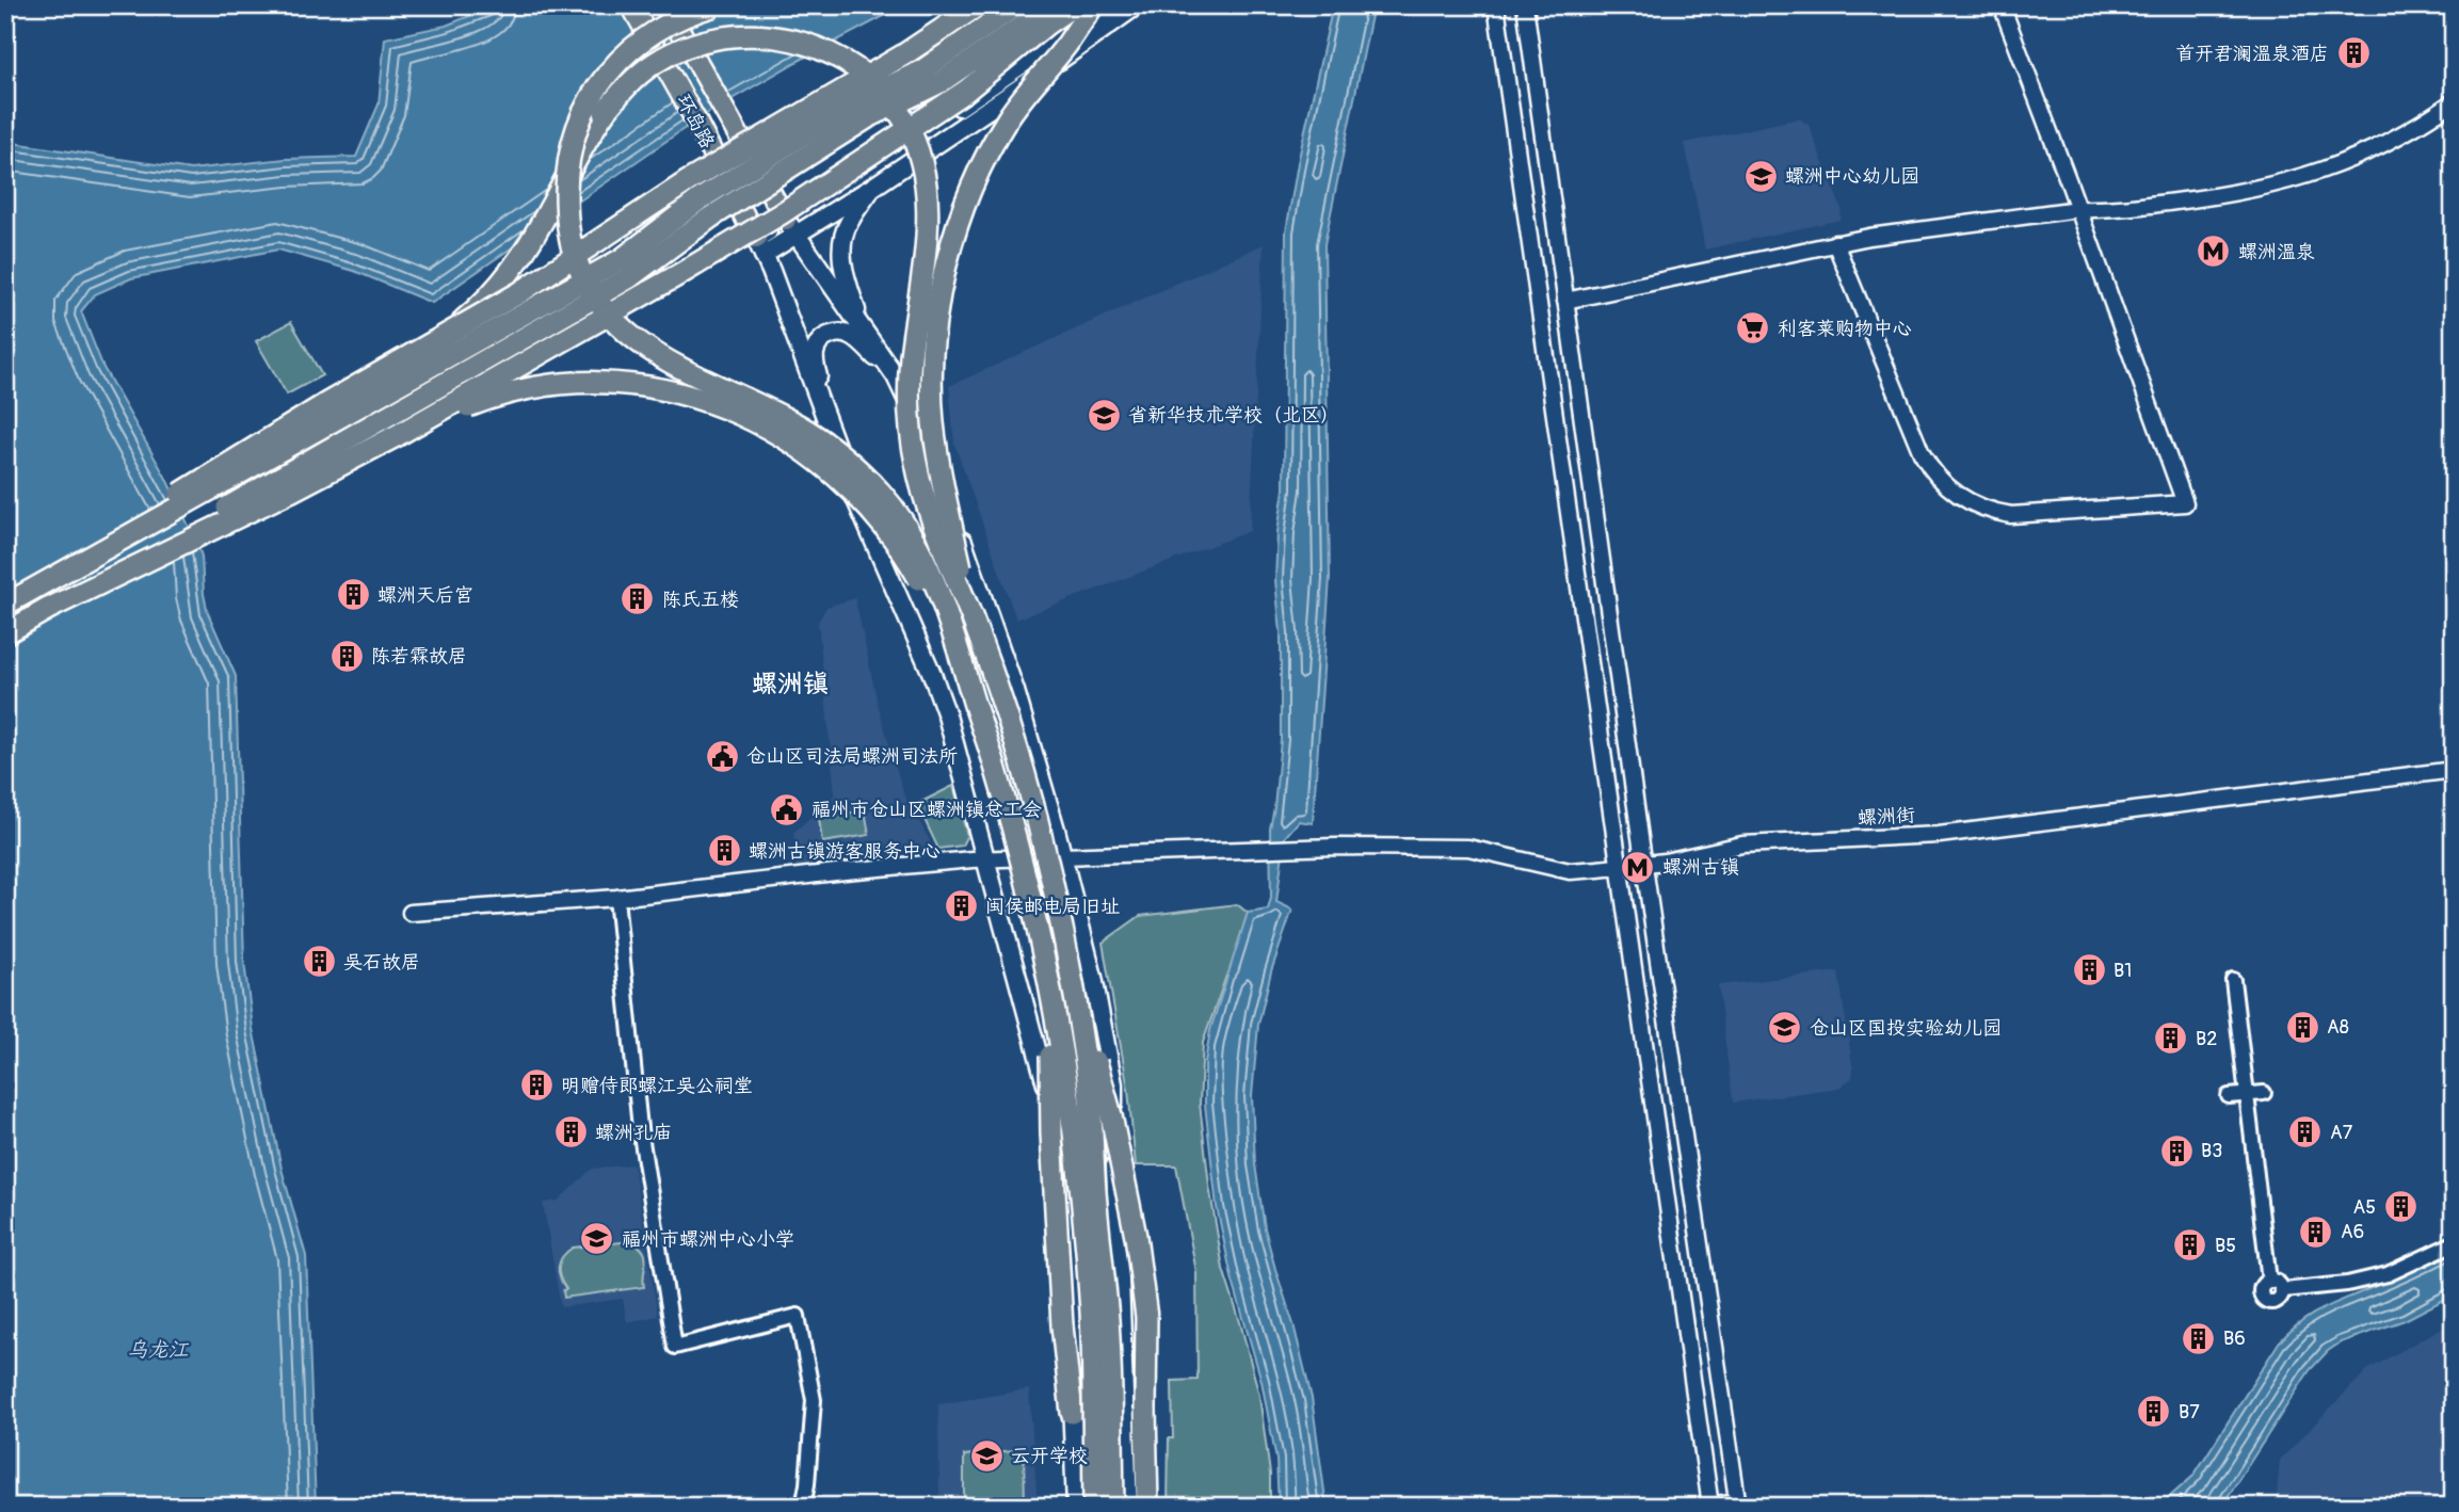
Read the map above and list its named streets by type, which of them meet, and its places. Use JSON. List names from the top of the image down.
{
  "streets": {
    "main road": ["环岛路"],
    "street": ["螺洲街"]
  },
  "districts": ["螺洲镇"],
  "water": ["乌龙江"],
  "places": {
    "building": [
      "首开君澜温泉酒店",
      "螺洲天后宫",
      "陈氏五楼",
      "陈若霖故居",
      "螺洲古镇游客服务中心",
      "闽侯邮电局旧址",
      "吴石故居",
      "B1",
      "A8",
      "B2",
      "明赠侍郎螺江吴公祠堂",
      "螺洲孔庙",
      "A7",
      "B3",
      "A5",
      "A6",
      "B5",
      "B6",
      "B7"
    ],
    "school or university": [
      "螺洲中心幼儿园",
      "省新华技术学校（北区）",
      "仓山区国投实验幼儿园",
      "福州市螺洲中心小学",
      "云开学校"
    ],
    "metro station": ["螺洲温泉", "螺洲古镇"],
    "supermarket": ["利客莱购物中心"],
    "public building": ["仓山区司法局螺洲司法所", "福州市仓山区螺洲镇总工会"]
  }
}
